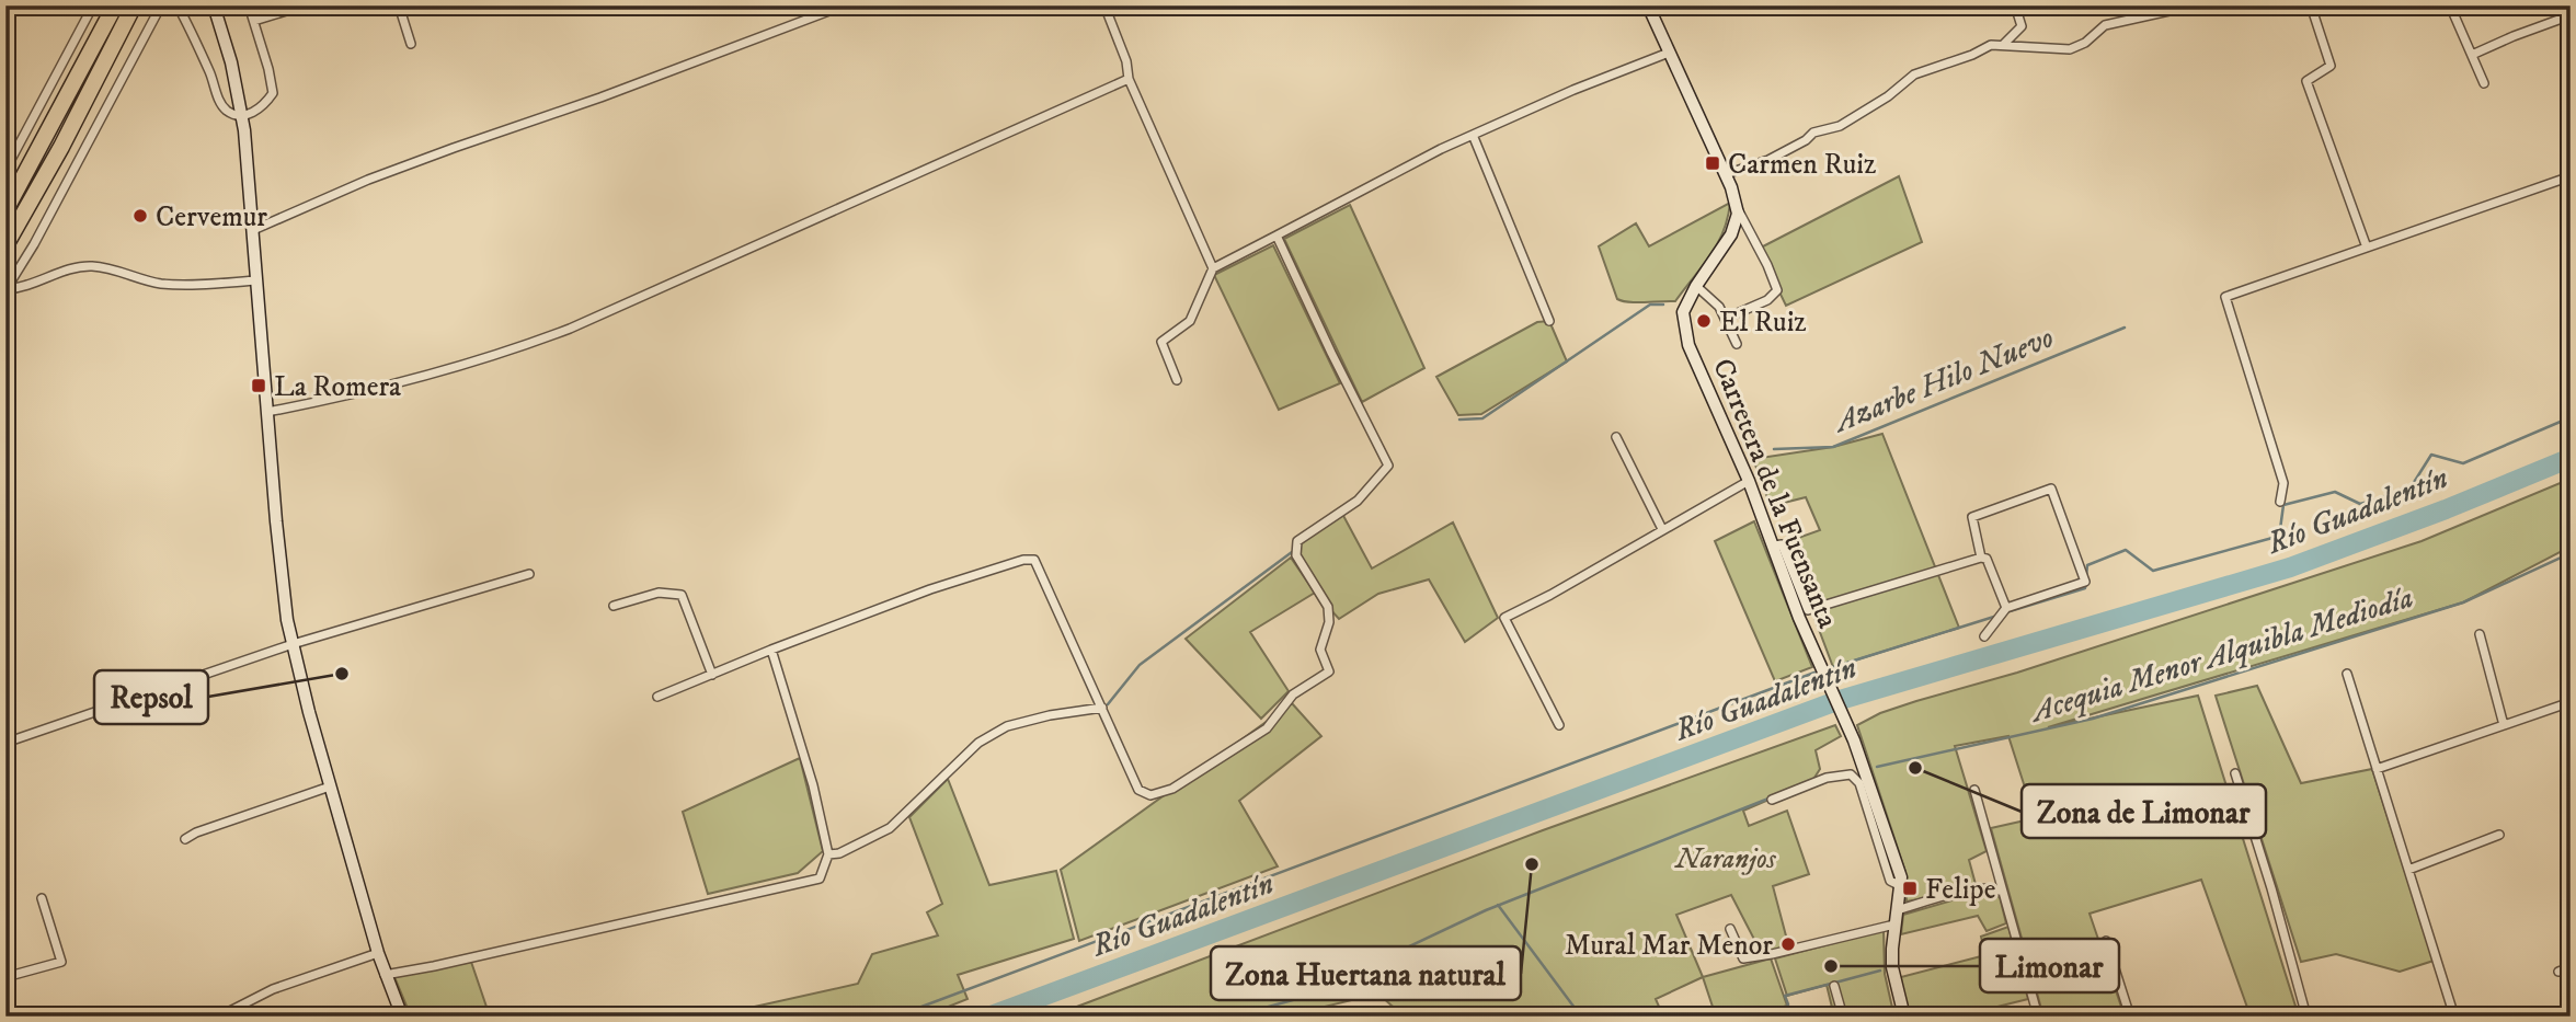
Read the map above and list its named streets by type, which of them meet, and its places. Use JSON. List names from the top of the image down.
{
  "streets": {
    "main road": ["Carretera de la Fuensanta"]
  },
  "water": ["Azarbe Hilo Nuevo", "Río Guadalentín", "Acequia Menor Alquibla Mediodía"],
  "parks": ["Naranjos"],
  "places": {
    "transit": ["Carmen Ruiz", "La Romera", "Felipe"],
    "other": [
      "Cervemur",
      "El Ruiz",
      "Repsol",
      "Zona de Limonar",
      "Zona Huertana natural",
      "Mural Mar Menor",
      "Limonar"
    ]
  }
}
